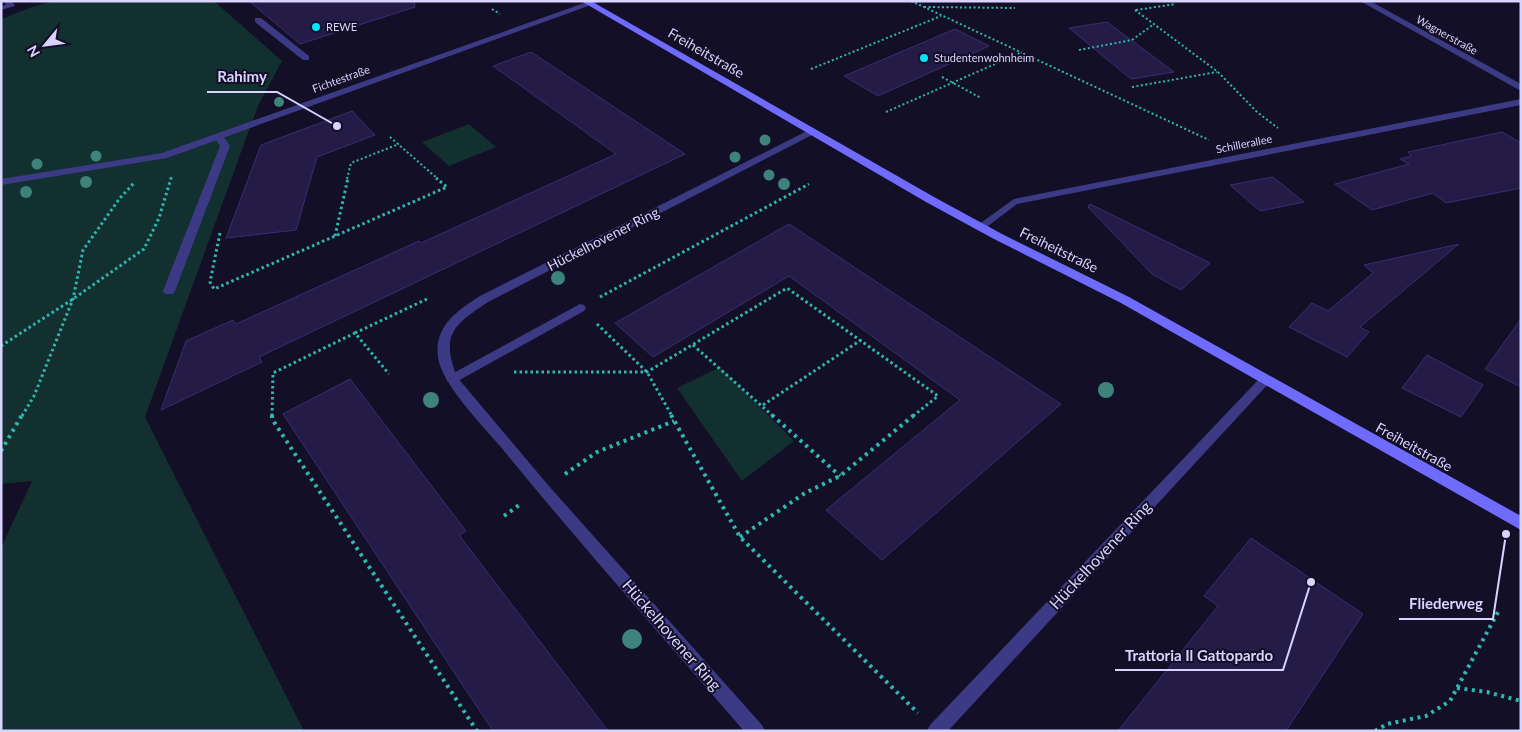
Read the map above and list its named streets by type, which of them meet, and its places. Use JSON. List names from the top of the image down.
{
  "streets": {
    "street": [
      "Wagnerstraße",
      "Freiheitstraße",
      "Fichtestraße",
      "Schillerallee",
      "Hückelhovener Ring"
    ]
  },
  "crossings": [
    ["Freiheitstraße", "Fichtestraße"],
    ["Freiheitstraße", "Schillerallee"],
    ["Freiheitstraße", "Hückelhovener Ring"]
  ],
  "places": [
    "REWE",
    "Studentenwohnheim",
    "Rahimy",
    "Fliederweg",
    "Trattoria Il Gattopardo"
  ],
  "north": "bottom left"
}
